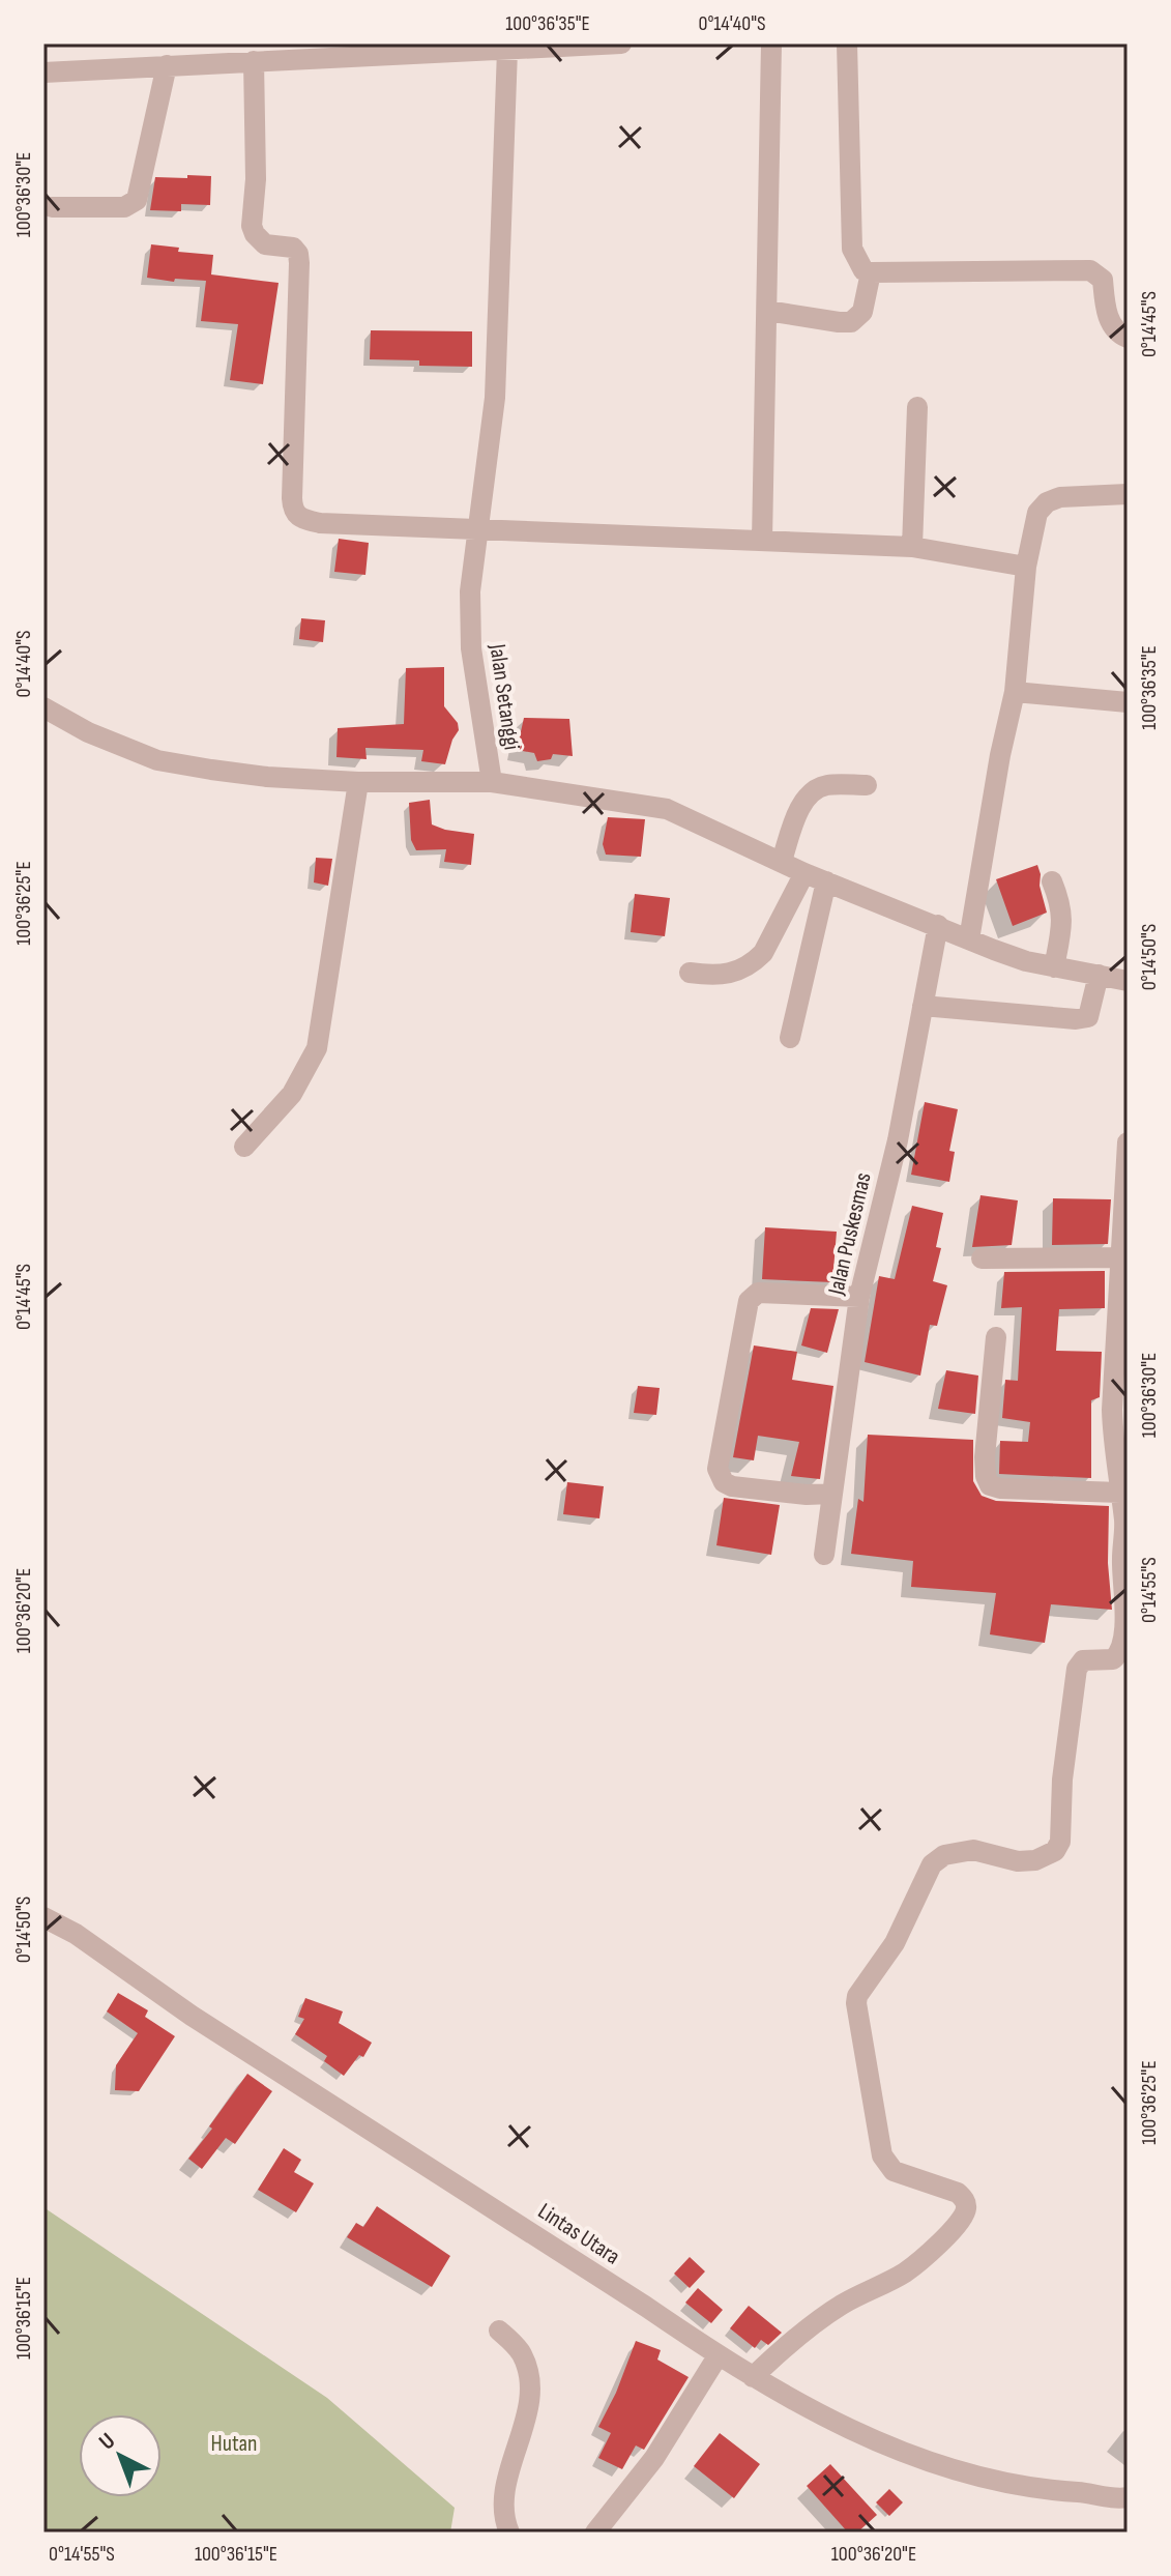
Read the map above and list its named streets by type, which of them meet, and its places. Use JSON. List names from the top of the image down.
{
  "streets": {
    "street": ["Jalan Setanggi", "Jalan Puskesmas", "Lintas Utara"]
  },
  "crossings": [
    ["Jalan Setanggi", "Jalan Puskesmas"]
  ],
  "parks": ["Hutan"],
  "north": "top left",
  "coordinates": [
    "100°36'35\"E",
    "0°14'40\"S",
    "100°36'30\"E",
    "0°14'45\"S",
    "100°36'25\"E",
    "0°14'50\"S",
    "0°14'55\"S",
    "100°36'20\"E",
    "100°36'15\"E"
  ]
}
